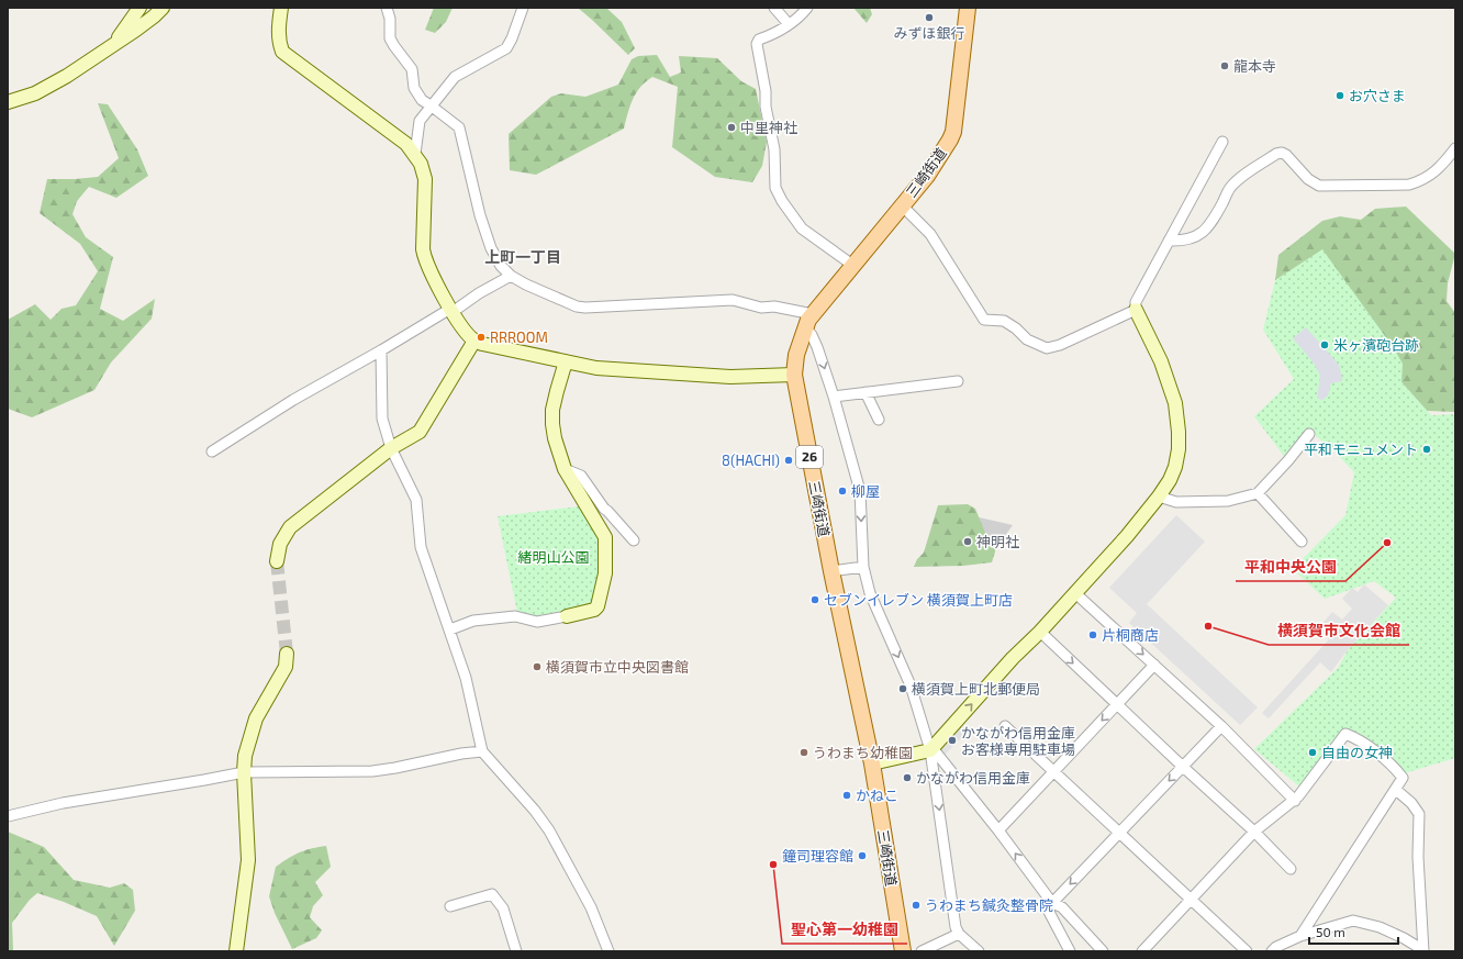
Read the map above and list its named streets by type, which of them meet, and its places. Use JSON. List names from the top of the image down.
{
  "streets": {
    "main road": ["三崎街道", "26"]
  },
  "districts": ["上町一丁目"],
  "parks": ["緒明山公園"],
  "places": [
    "みずほ銀行",
    "龍本寺",
    "お穴さま",
    "中里神社",
    "RRROOM",
    "米ヶ濱砲台跡",
    "平和モニュメント",
    "8(HACHI)",
    "柳屋",
    "神明社",
    "平和中央公園",
    "セブンイレブン 横須賀上町店",
    "横須賀市文化会館",
    "片桐商店",
    "横須賀市立中央図書館",
    "横須賀上町北郵便局",
    "かながわ信用金庫 お客様専用駐車場",
    "うわまち幼稚園",
    "自由の女神",
    "かながわ信用金庫",
    "かねこ",
    "鐘司理容館",
    "聖心第一幼稚園",
    "うわまち鍼灸整骨院"
  ],
  "scale_bar": "50 m"
}
